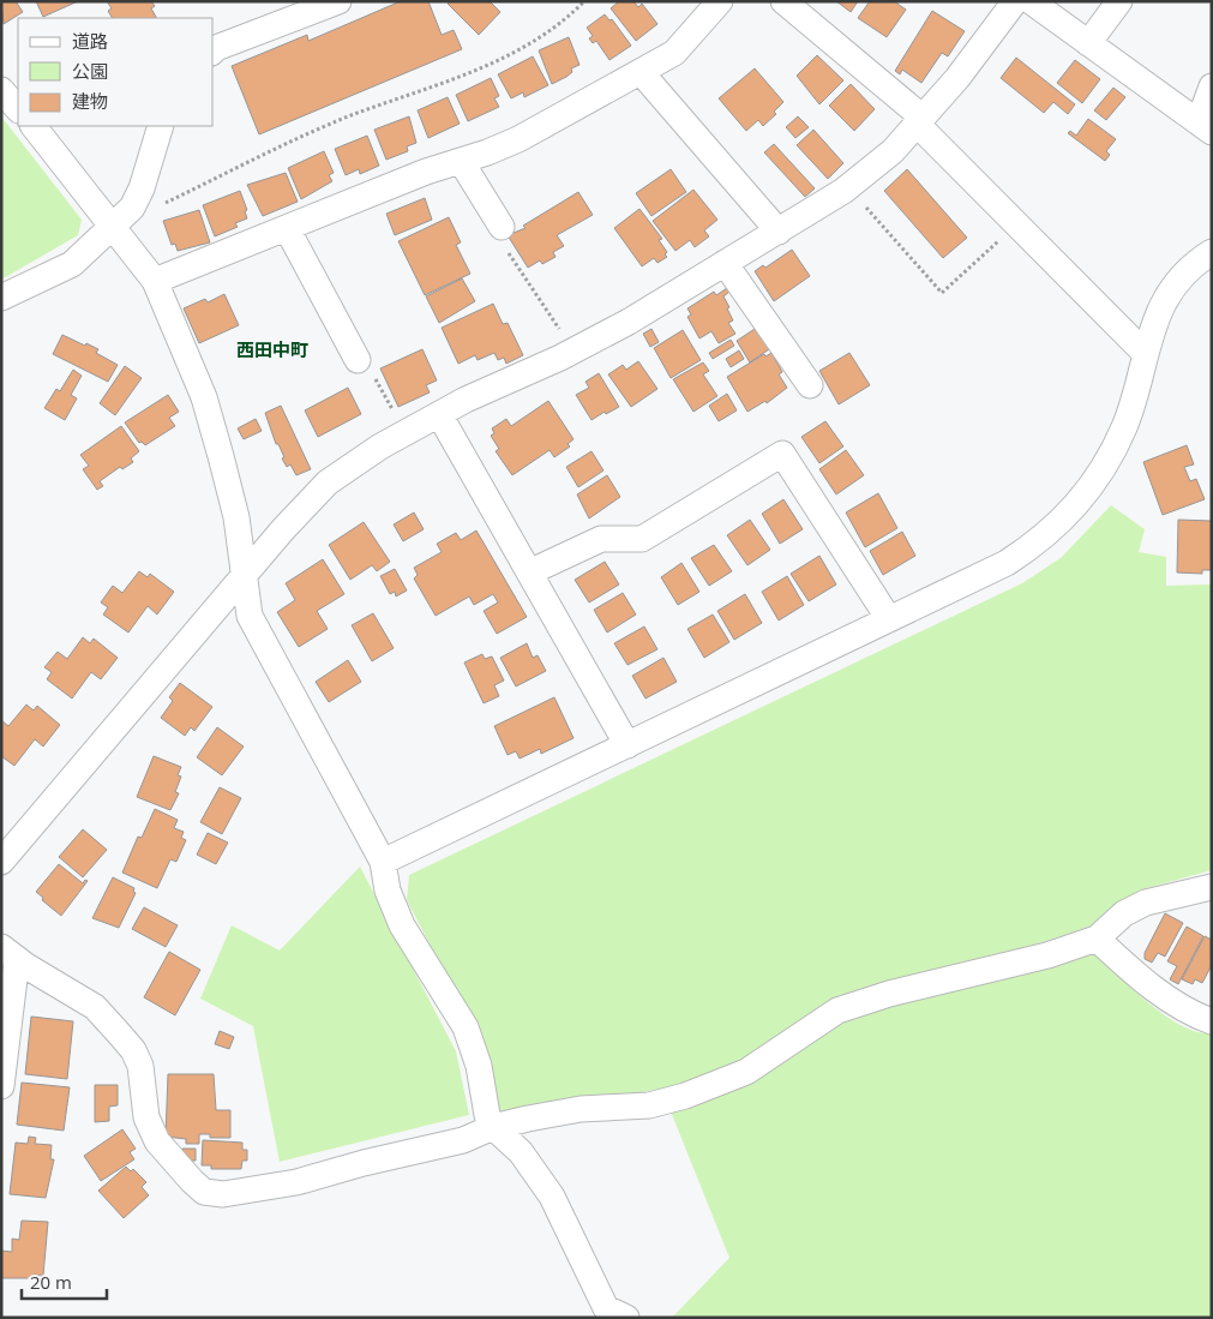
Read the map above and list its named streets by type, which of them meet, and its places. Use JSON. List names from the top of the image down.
{
  "districts": ["西田中町"],
  "legend": ["道路", "公園", "建物"],
  "scale_bar": "20 m"
}
